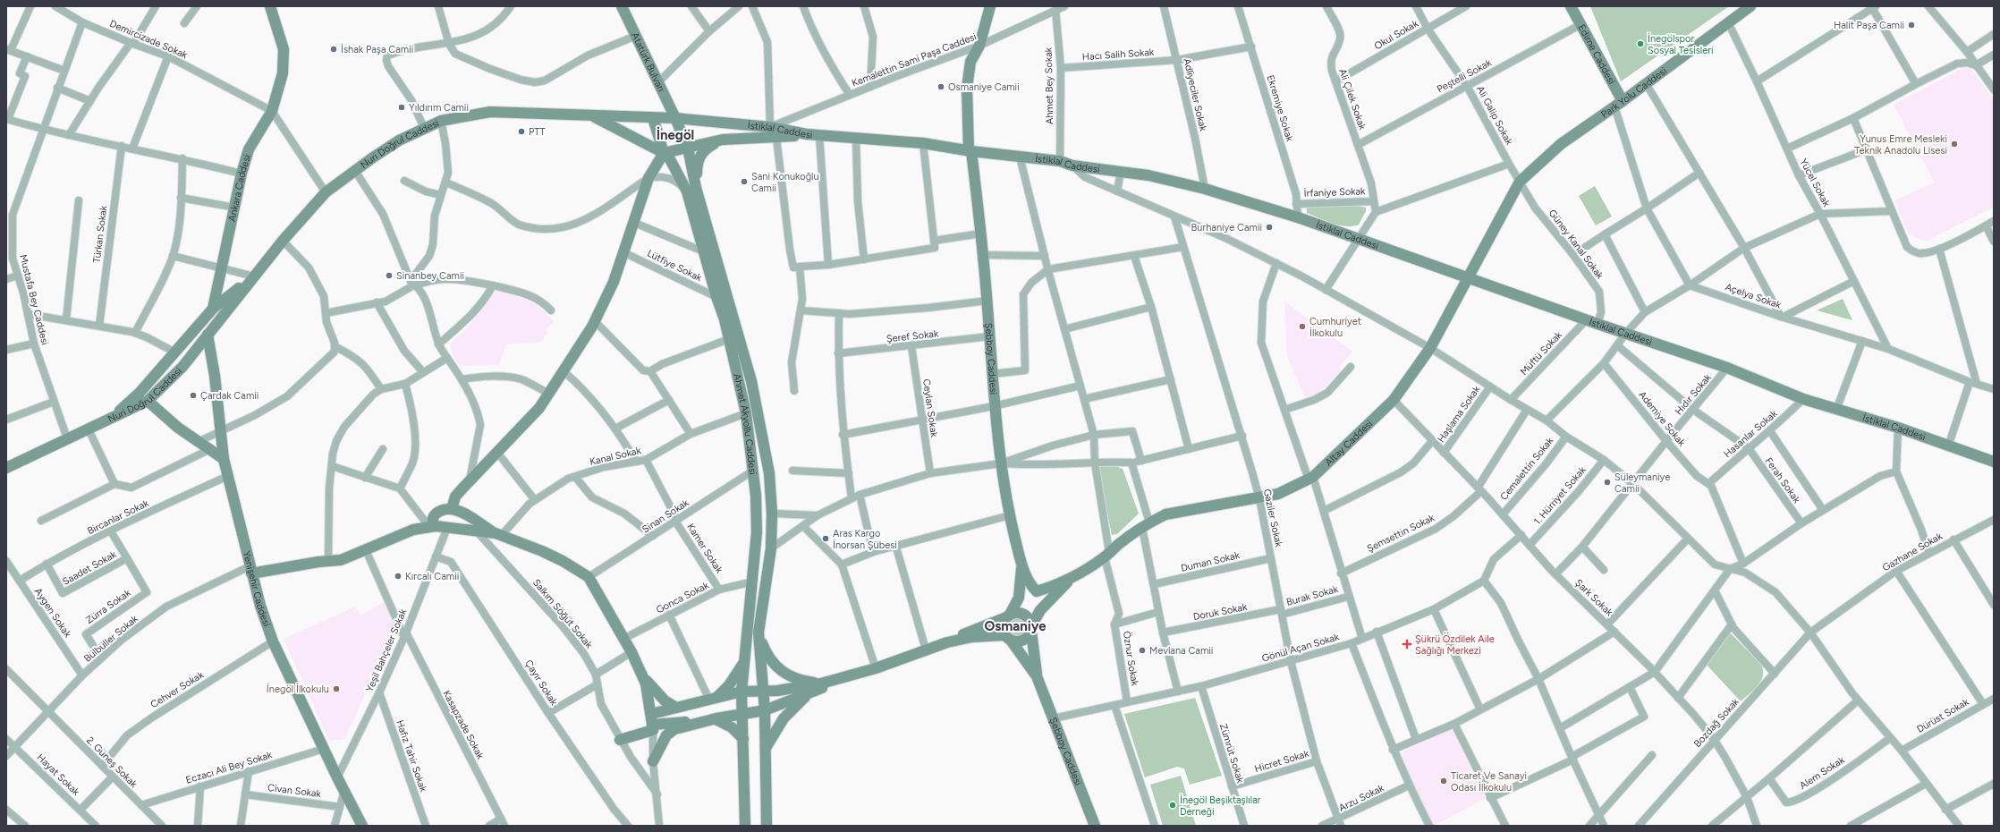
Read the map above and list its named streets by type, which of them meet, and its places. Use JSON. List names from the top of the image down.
{
  "streets": {
    "main road": [
      "Edirne Caddesi",
      "Atatürk Bulvarı",
      "Park Yolu Caddesi",
      "İstiklal Caddesi",
      "Nuri Doğrul Caddesi",
      "Ankara Caddesi",
      "Şebboy Caddesi",
      "Ahmet Akyollu Caddesi",
      "Altay Caddesi",
      "Yenişehir Caddesi"
    ],
    "street": [
      "Okul Sokak",
      "Demircizade Sokak",
      "Hacı Salih Sokak",
      "Kemalettin Sami Paşa Caddesi",
      "Peştelli Sokak",
      "Ahmet Bey Sokak",
      "Adliyeciler Sokak",
      "Ali Çilek Sokak",
      "Ekremiye Sokak",
      "Ali Galip Sokak",
      "Yücel Sokak",
      "İrfaniye Sokak",
      "Türkan Sokak",
      "Güney Kanal Sokak",
      "Lütfiye Sokak",
      "Açelya Sokak",
      "Mustafa Bey Caddesi",
      "Şeref Sokak",
      "Müftü Sokak",
      "Hıdır Sokak",
      "Ceylan Sokak",
      "Haşlama Sokak",
      "Ademiye Sokak",
      "Hasanlar Sokak",
      "Kanal Sokak",
      "Cemalettin Sokak",
      "Ferah Sokak",
      "1. Hürriyet Sokak",
      "Sinan Sokak",
      "Bircanlar Sokak",
      "Gaziler Sokak",
      "Şemsettin Sokak",
      "Kamer Sokak",
      "Gazhane Sokak",
      "Duman Sokak",
      "Saadet Sokak",
      "Burak Sokak",
      "Gonca Sokak",
      "Şark Sokak",
      "Zürra Sokak",
      "Doruk Sokak",
      "Aygen Sokak",
      "Salkım Söğüt Sokak",
      "Bülbüller Sokak",
      "Gönül Açan Sokak",
      "Yeşil Bahçeler Sokak",
      "Öznur Sokak",
      "Çayır Sokak",
      "Cehver Sokak",
      "Dürüst Sokak",
      "Bozdağ Sokak",
      "Kasapzade Sokak",
      "Zümrüt Sokak",
      "Hafız Tahir Sokak",
      "Hicret Sokak",
      "2. Güneş Sokak",
      "Eczacı Ali Bey Sokak",
      "Alem Sokak",
      "Hayat Sokak",
      "Civan Sokak",
      "Arzu Sokak"
    ]
  },
  "crossings": [
    ["Okul Sokak", "Ali Çilek Sokak"],
    ["Okul Sokak", "Ali Galip Sokak"],
    ["Demircizade Sokak", "Ankara Caddesi"],
    ["Demircizade Sokak", "Mustafa Bey Caddesi"],
    ["Edirne Caddesi", "Peştelli Sokak"],
    ["Edirne Caddesi", "Park Yolu Caddesi"],
    ["Hacı Salih Sokak", "Ahmet Bey Sokak"],
    ["Hacı Salih Sokak", "Adliyeciler Sokak"],
    ["Hacı Salih Sokak", "Ekremiye Sokak"],
    ["Kemalettin Sami Paşa Caddesi", "Ahmet Bey Sokak"],
    ["Kemalettin Sami Paşa Caddesi", "İstiklal Caddesi"],
    ["Kemalettin Sami Paşa Caddesi", "Şebboy Caddesi"],
    ["Atatürk Bulvarı", "İstiklal Caddesi"],
    ["Atatürk Bulvarı", "Ahmet Akyollu Caddesi"],
    ["Peştelli Sokak", "Ali Çilek Sokak"],
    ["Peştelli Sokak", "Ali Galip Sokak"],
    ["Ahmet Bey Sokak", "İstiklal Caddesi"],
    ["Park Yolu Caddesi", "Ali Galip Sokak"],
    ["Park Yolu Caddesi", "Yücel Sokak"],
    ["Park Yolu Caddesi", "Güney Kanal Sokak"],
    ["Park Yolu Caddesi", "Altay Caddesi"],
    ["Adliyeciler Sokak", "İstiklal Caddesi"],
    ["Ali Çilek Sokak", "İrfaniye Sokak"],
    ["Ekremiye Sokak", "İstiklal Caddesi"],
    ["Ekremiye Sokak", "İrfaniye Sokak"],
    ["Ali Galip Sokak", "Güney Kanal Sokak"],
    ["Ali Galip Sokak", "Altay Caddesi"],
    ["İstiklal Caddesi", "Nuri Doğrul Caddesi"],
    ["İstiklal Caddesi", "Güney Kanal Sokak"],
    ["İstiklal Caddesi", "Müftü Sokak"],
    ["İstiklal Caddesi", "Şebboy Caddesi"],
    ["İstiklal Caddesi", "Hıdır Sokak"],
    ["İstiklal Caddesi", "Hasanlar Sokak"],
    ["İstiklal Caddesi", "Altay Caddesi"],
    ["İstiklal Caddesi", "Öznur Sokak"],
    ["Nuri Doğrul Caddesi", "Ankara Caddesi"],
    ["Nuri Doğrul Caddesi", "Yenişehir Caddesi"],
    ["Yücel Sokak", "Açelya Sokak"],
    ["Güney Kanal Sokak", "Altay Caddesi"],
    ["Lütfiye Sokak", "Ahmet Akyollu Caddesi"],
    ["Şeref Sokak", "Şebboy Caddesi"],
    ["Şeref Sokak", "Ceylan Sokak"],
    ["Şebboy Caddesi", "Gönül Açan Sokak"],
    ["Hıdır Sokak", "Ademiye Sokak"],
    ["Hıdır Sokak", "Şark Sokak"],
    ["Haşlama Sokak", "Şark Sokak"],
    ["Ademiye Sokak", "Hasanlar Sokak"],
    ["Ahmet Akyollu Caddesi", "Kanal Sokak"],
    ["Ahmet Akyollu Caddesi", "Sinan Sokak"],
    ["Ahmet Akyollu Caddesi", "Gonca Sokak"],
    ["Hasanlar Sokak", "Ferah Sokak"],
    ["Altay Caddesi", "Gaziler Sokak"],
    ["Altay Caddesi", "Şark Sokak"],
    ["Altay Caddesi", "Öznur Sokak"],
    ["Kanal Sokak", "Kamer Sokak"],
    ["Cemalettin Sokak", "Şark Sokak"],
    ["1. Hürriyet Sokak", "Şark Sokak"],
    ["Sinan Sokak", "Kamer Sokak"],
    ["Bircanlar Sokak", "Saadet Sokak"],
    ["Bircanlar Sokak", "Yenişehir Caddesi"],
    ["Bircanlar Sokak", "Aygen Sokak"],
    ["Gaziler Sokak", "Duman Sokak"],
    ["Gaziler Sokak", "Burak Sokak"],
    ["Gaziler Sokak", "Doruk Sokak"],
    ["Gaziler Sokak", "Gönül Açan Sokak"],
    ["Gaziler Sokak", "Hicret Sokak"],
    ["Gaziler Sokak", "Arzu Sokak"],
    ["Şemsettin Sokak", "Şark Sokak"],
    ["Kamer Sokak", "Gonca Sokak"],
    ["Gazhane Sokak", "Bozdağ Sokak"],
    ["Saadet Sokak", "Zürra Sokak"],
    ["Yenişehir Caddesi", "Bülbüller Sokak"],
    ["Yenişehir Caddesi", "Yeşil Bahçeler Sokak"],
    ["Yenişehir Caddesi", "Cehver Sokak"],
    ["Yenişehir Caddesi", "Eczacı Ali Bey Sokak"],
    ["Burak Sokak", "Doruk Sokak"],
    ["Şark Sokak", "Bozdağ Sokak"],
    ["Zürra Sokak", "Bülbüller Sokak"],
    ["Aygen Sokak", "Bülbüller Sokak"],
    ["Bülbüller Sokak", "2. Güneş Sokak"],
    ["Bülbüller Sokak", "Hayat Sokak"],
    ["Gönül Açan Sokak", "Öznur Sokak"],
    ["Gönül Açan Sokak", "Zümrüt Sokak"],
    ["Yeşil Bahçeler Sokak", "Çayır Sokak"],
    ["Yeşil Bahçeler Sokak", "Kasapzade Sokak"],
    ["Yeşil Bahçeler Sokak", "Hafız Tahir Sokak"],
    ["Cehver Sokak", "2. Güneş Sokak"],
    ["Zümrüt Sokak", "Hicret Sokak"],
    ["2. Güneş Sokak", "Eczacı Ali Bey Sokak"]
  ],
  "districts": ["İnegöl", "Osmaniye"],
  "places": {
    "other": [
      "Halit Paşa Camii",
      "İnegölspor Sosyal Tesisleri",
      "İshak Paşa Camii",
      "Osmaniye Camii",
      "Yıldırım Camii",
      "PTT",
      "Yunus Emre Mesleki Teknik Anadolu Lisesi",
      "Sani Konukoğlu Camii",
      "Burhaniye Camii",
      "Sinanbey Camii",
      "Cumhuriyet İlkokulu",
      "Çardak Camii",
      "Süleymaniye Camii",
      "Aras Kargo İnorsan Şübesi",
      "Kırcalı Camii",
      "Mevlana Camii",
      "İnegöl İlkokulu",
      "Ticaret Ve Sanayi Odası İlkokulu",
      "İnegöl Beşiktaşlılar Derneği"
    ],
    "health": ["Şükrü Özdilek Aile Sağlığı Merkezi"]
  }
}
